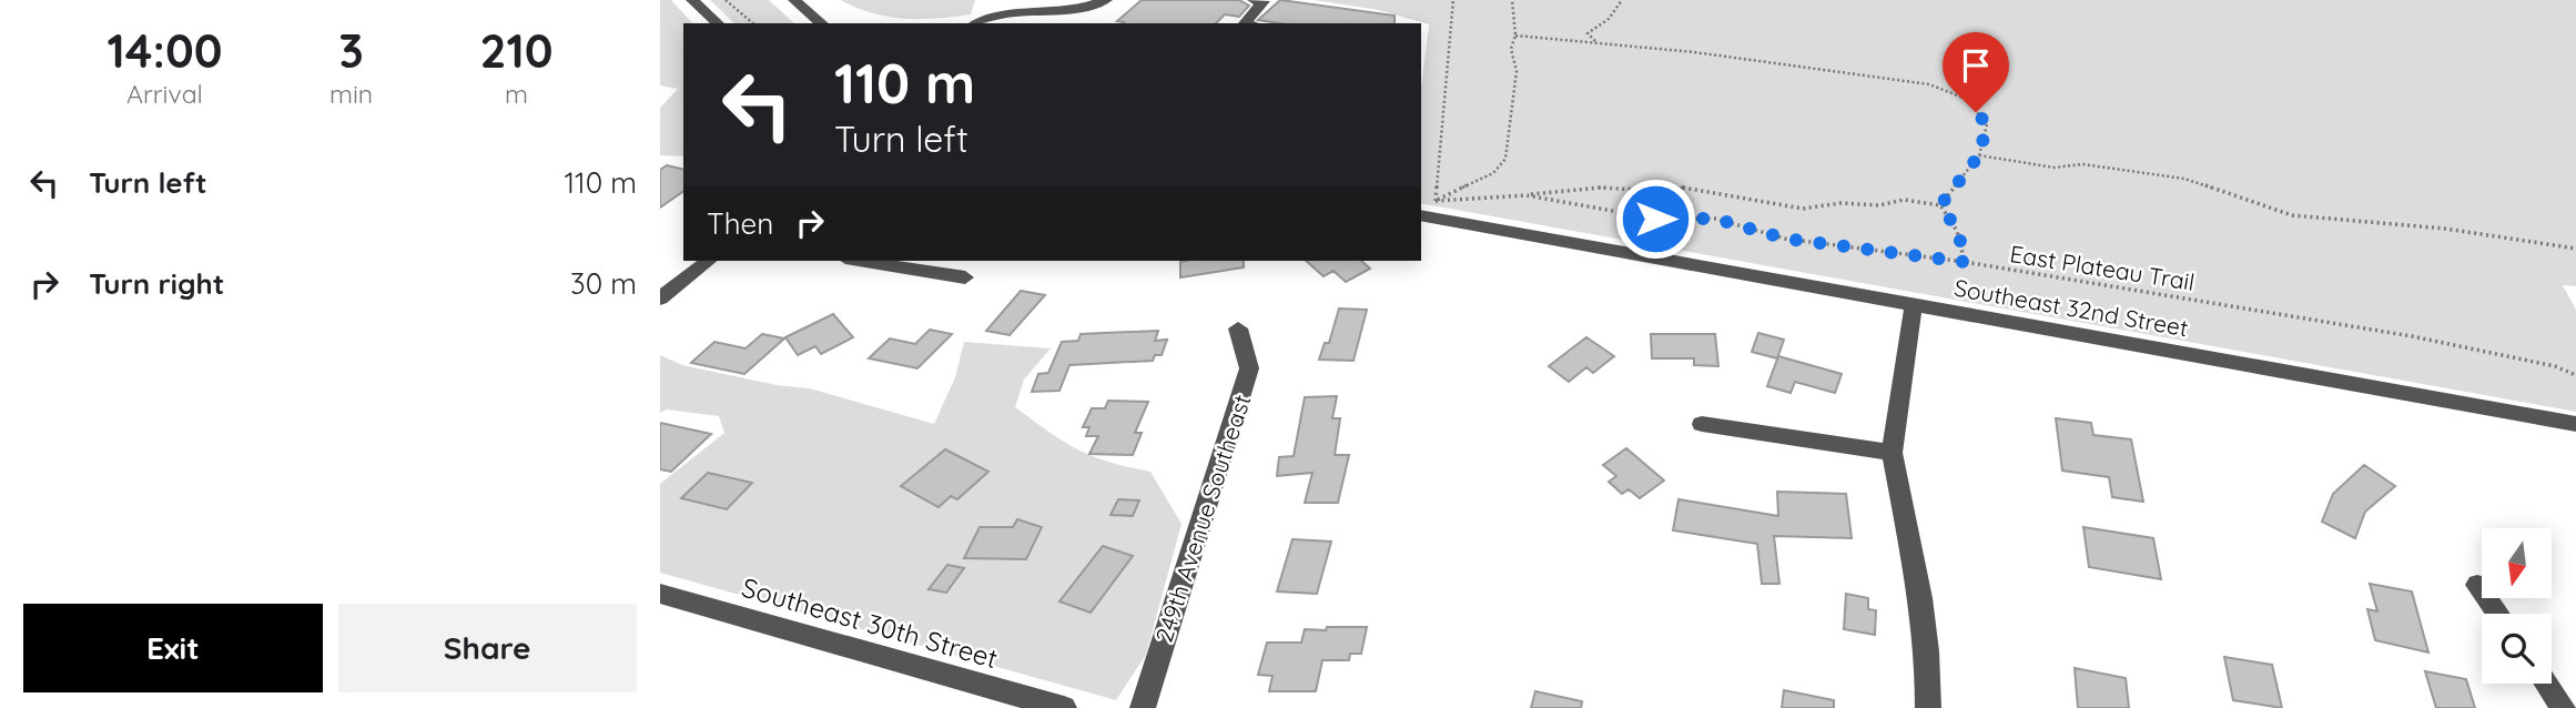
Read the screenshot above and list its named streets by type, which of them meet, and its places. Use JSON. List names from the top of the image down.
{
  "streets": {
    "street": ["Southeast 32nd Street", "249th Avenue Southeast", "Southeast 30th Street"],
    "path": ["East Plateau Trail"]
  },
  "north": "bottom",
  "page": {
    "eta": [
      "14:00",
      "Arrival",
      "3",
      "min",
      "210",
      "m"
    ],
    "turn": ["110 m", "Turn left"],
    "list": [
      {
        "name": "Turn left",
        "value": "110 m"
      },
      {
        "name": "Turn right",
        "value": "30 m"
      }
    ],
    "then": "Then",
    "buttons": ["Exit", "Share"]
  }
}
